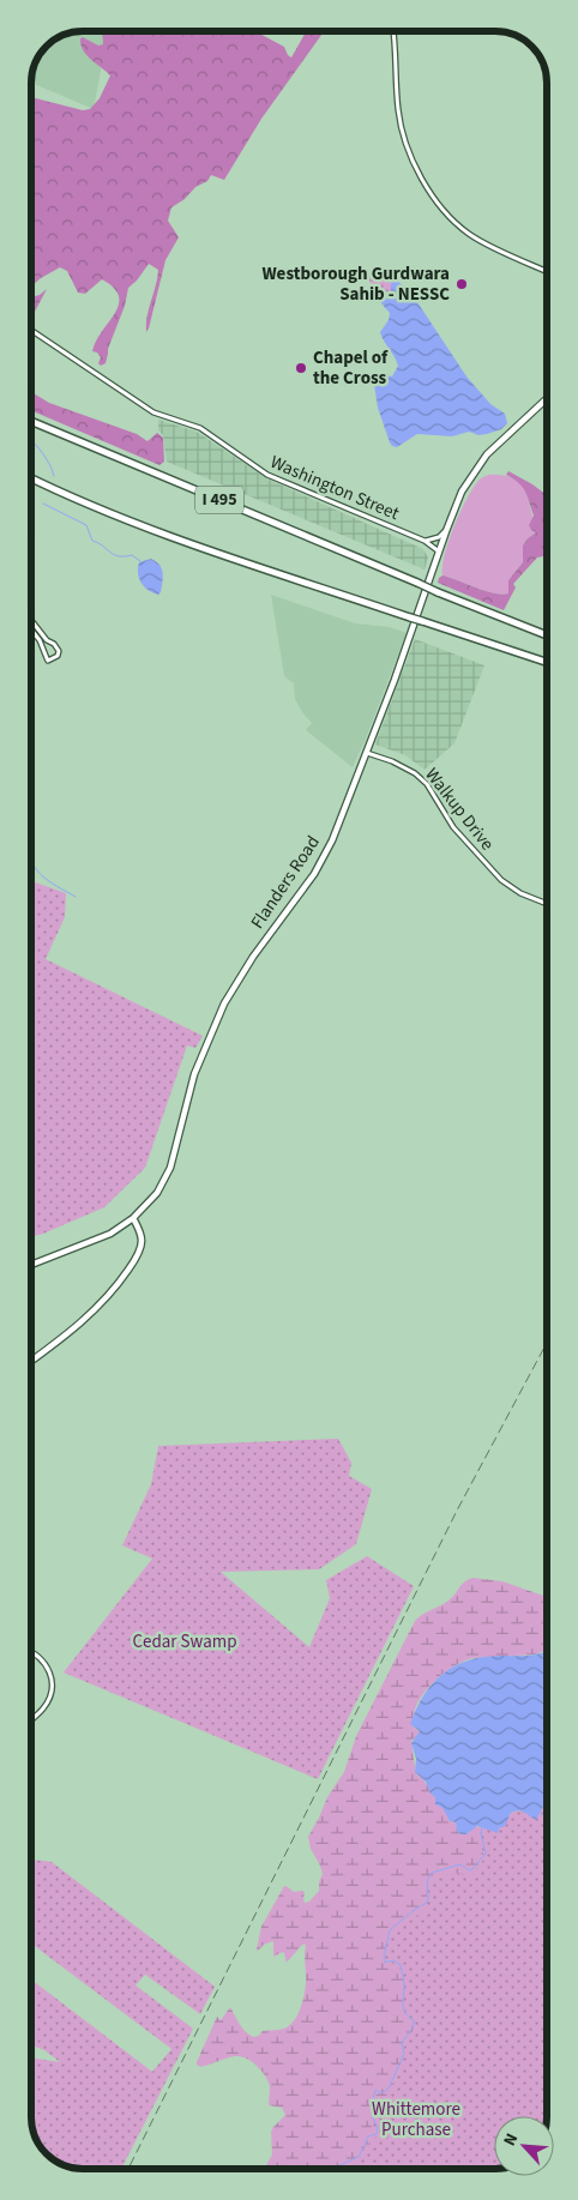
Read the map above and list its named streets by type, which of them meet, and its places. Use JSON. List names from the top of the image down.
{
  "streets": {
    "highway": ["I 495"],
    "main road": ["Flanders Road"],
    "street": ["Washington Street", "Walkup Drive"]
  },
  "crossings": [
    ["Washington Street", "Flanders Road"],
    ["Walkup Drive", "Flanders Road"]
  ],
  "parks": ["Cedar Swamp", "Whittemore Purchase"],
  "places": ["Westborough Gurdwara Sahib - NESSC", "Chapel of the Cross"],
  "north": "top left"
}
